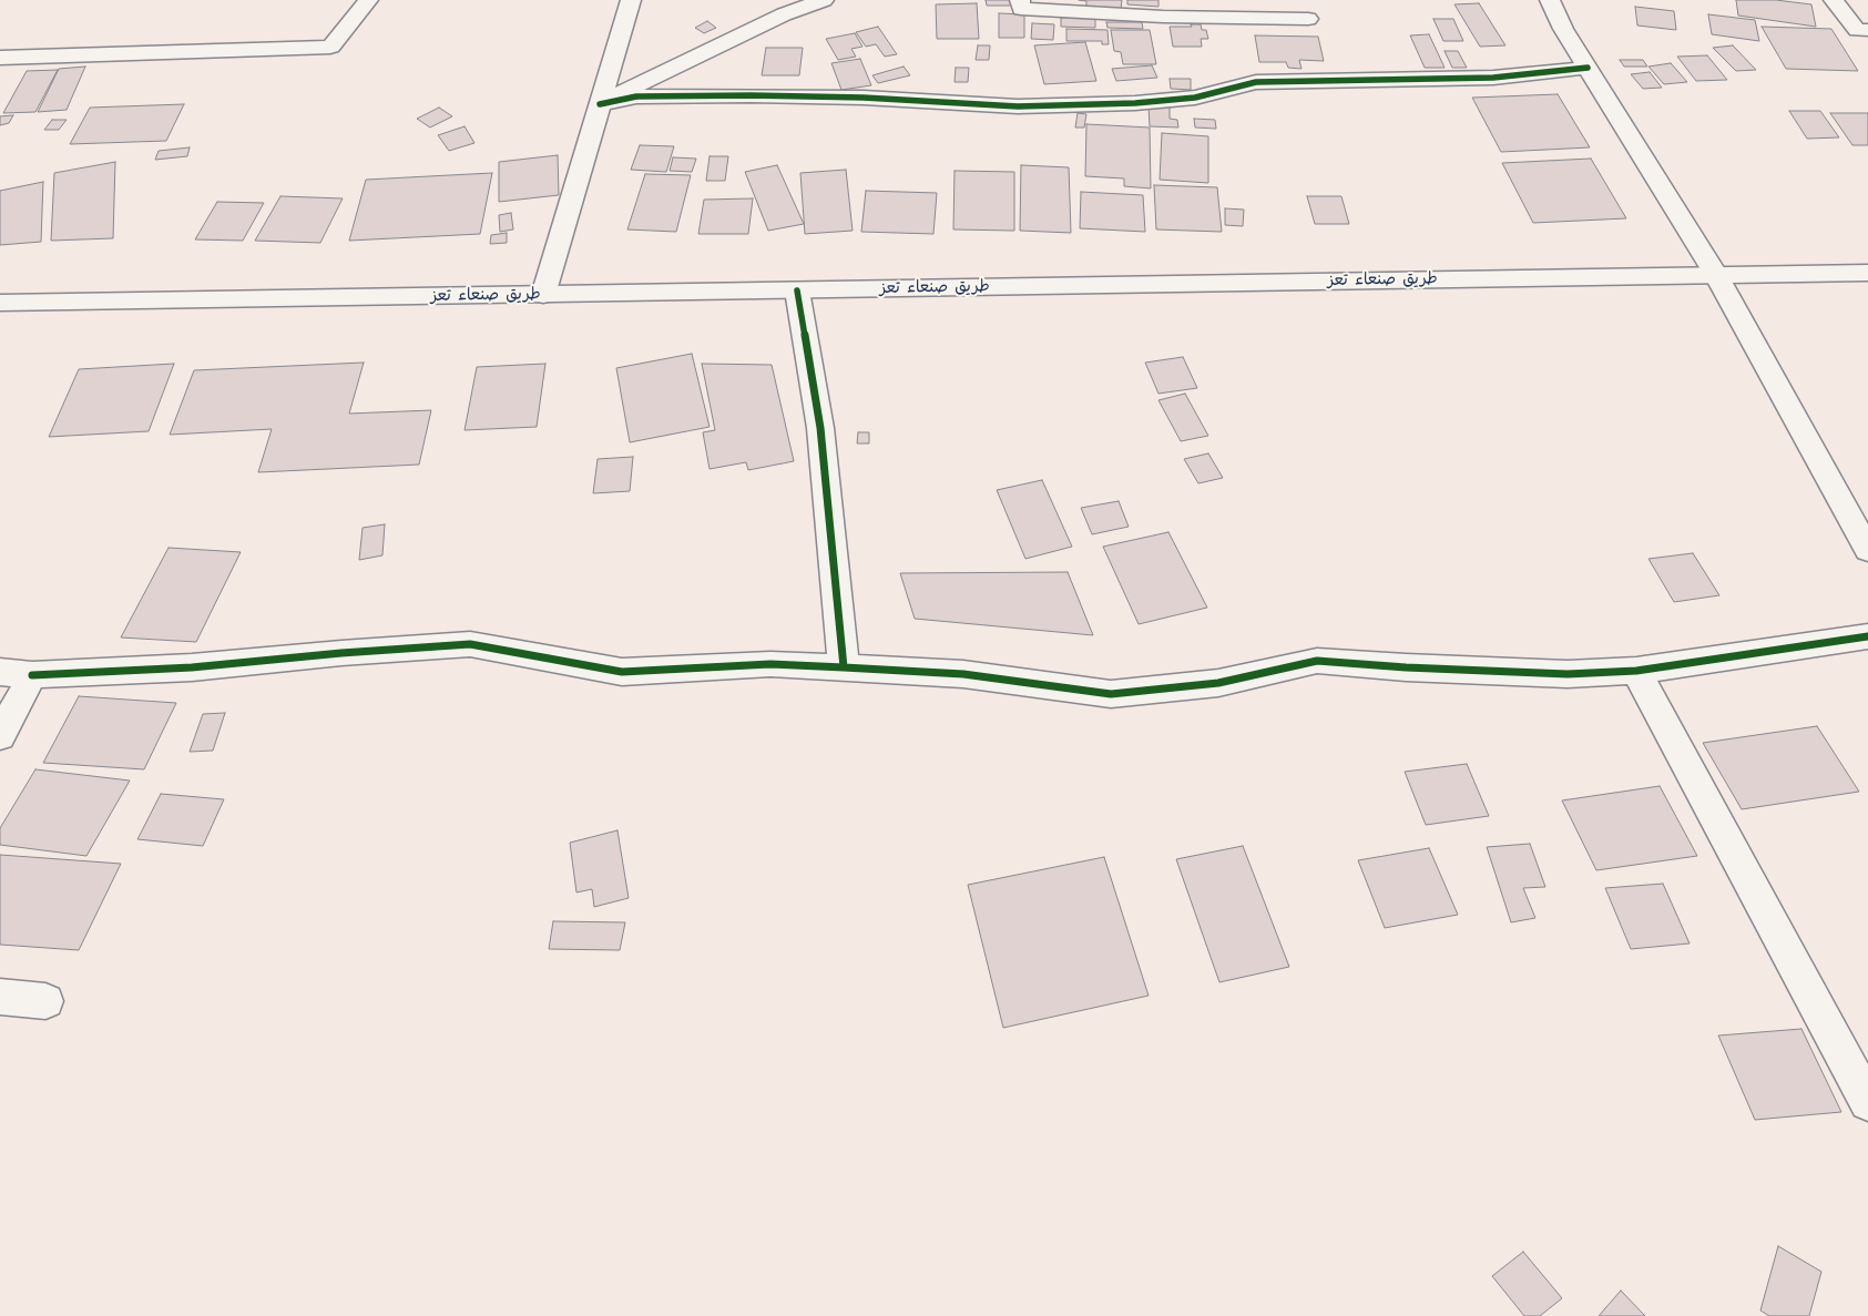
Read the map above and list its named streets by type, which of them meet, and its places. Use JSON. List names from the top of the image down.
{
  "streets": {
    "main road": ["طريق صنعاء تعز"]
  }
}
